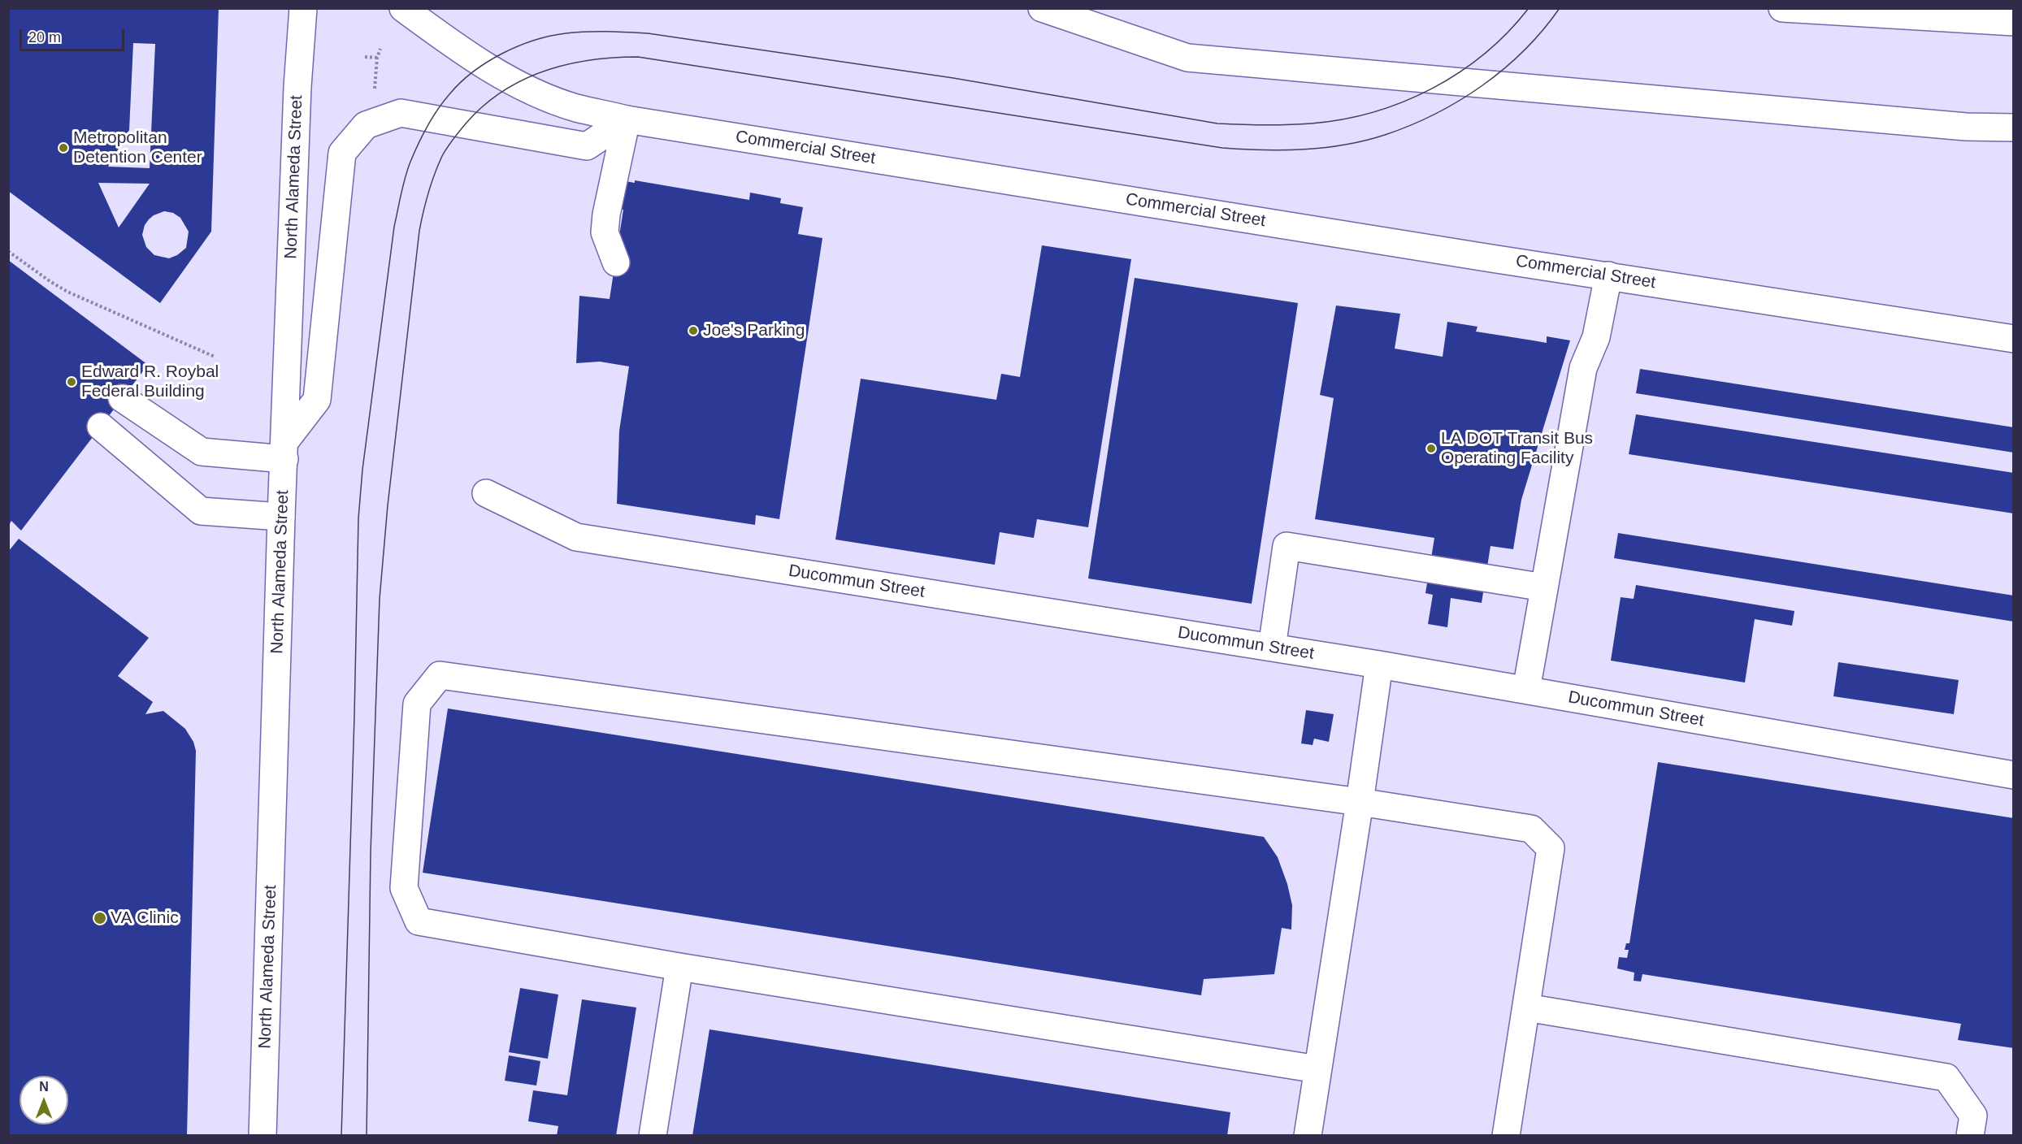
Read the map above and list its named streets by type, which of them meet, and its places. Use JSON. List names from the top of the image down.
{
  "streets": {
    "main road": ["Commercial Street", "North Alameda Street", "Ducommun Street"]
  },
  "places": [
    "Metropolitan Detention Center",
    "Joe's Parking",
    "Edward R. Roybal Federal Building",
    "LA DOT Transit Bus Operating Facility",
    "VA Clinic"
  ],
  "scale_bar": "20 m",
  "north": "top"
}
